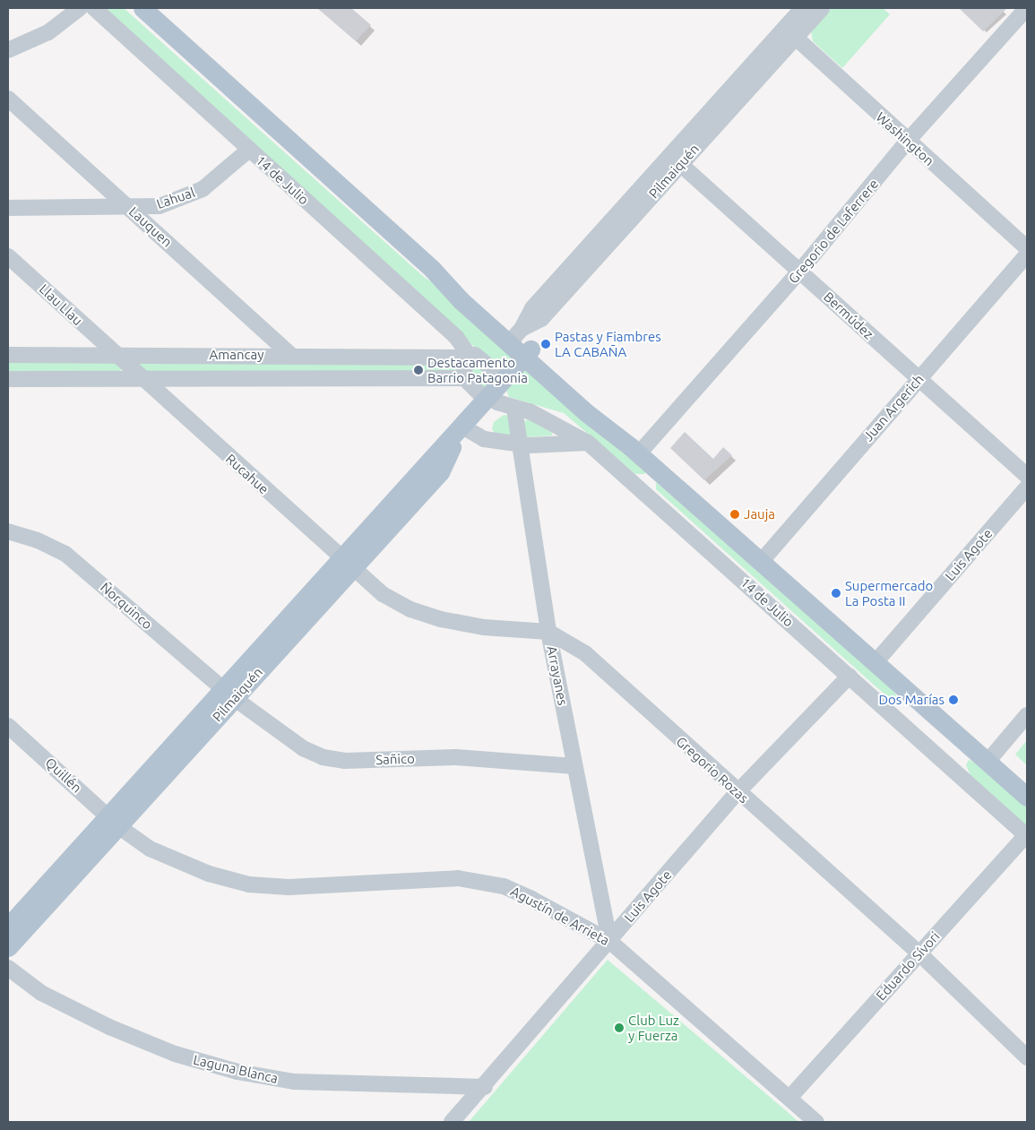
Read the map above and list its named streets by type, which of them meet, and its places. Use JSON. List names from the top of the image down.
{
  "streets": {
    "main road": ["Pilmaiquén", "14 de Julio"],
    "street": [
      "Washington",
      "Lahual",
      "Lauquen",
      "Gregorio de Laferrere",
      "Llau Llau",
      "Bermúdez",
      "Amancay",
      "Juan Argerich",
      "Rucahue",
      "Luis Agote",
      "Ñorquinco",
      "Arrayanes",
      "Sañico",
      "Gregorio Rozas",
      "Quillén",
      "Agustín de Arrieta",
      "Eduardo Sívori",
      "Laguna Blanca"
    ]
  },
  "crossings": [
    ["Washington", "Pilmaiquén"],
    ["Washington", "Gregorio de Laferrere"],
    ["Pilmaiquén", "14 de Julio"],
    ["Pilmaiquén", "Bermúdez"],
    ["Pilmaiquén", "Rucahue"],
    ["Pilmaiquén", "Ñorquinco"],
    ["Pilmaiquén", "Sañico"],
    ["Pilmaiquén", "Gregorio Rozas"],
    ["Pilmaiquén", "Quillén"],
    ["Pilmaiquén", "Agustín de Arrieta"],
    ["14 de Julio", "Lahual"],
    ["14 de Julio", "Gregorio de Laferrere"],
    ["14 de Julio", "Amancay"],
    ["14 de Julio", "Juan Argerich"],
    ["14 de Julio", "Luis Agote"],
    ["14 de Julio", "Arrayanes"],
    ["14 de Julio", "Eduardo Sívori"],
    ["Lahual", "Lauquen"],
    ["Lauquen", "Amancay"],
    ["Gregorio de Laferrere", "Bermúdez"],
    ["Llau Llau", "Amancay"],
    ["Llau Llau", "Rucahue"],
    ["Bermúdez", "Juan Argerich"],
    ["Amancay", "Rucahue"],
    ["Rucahue", "Gregorio Rozas"],
    ["Luis Agote", "Arrayanes"],
    ["Luis Agote", "Gregorio Rozas"],
    ["Luis Agote", "Agustín de Arrieta"],
    ["Luis Agote", "Laguna Blanca"],
    ["Ñorquinco", "Sañico"],
    ["Arrayanes", "Sañico"],
    ["Arrayanes", "Gregorio Rozas"],
    ["Arrayanes", "Agustín de Arrieta"],
    ["Gregorio Rozas", "Eduardo Sívori"],
    ["Quillén", "Agustín de Arrieta"],
    ["Agustín de Arrieta", "Eduardo Sívori"]
  ],
  "places": [
    "Pastas y Fiambres LA CABAÑA",
    "Destacamento Barrio Patagonia",
    "Jauja",
    "Supermercado La Posta II",
    "Dos Marías",
    "Club Luz y Fuerza"
  ]
}
